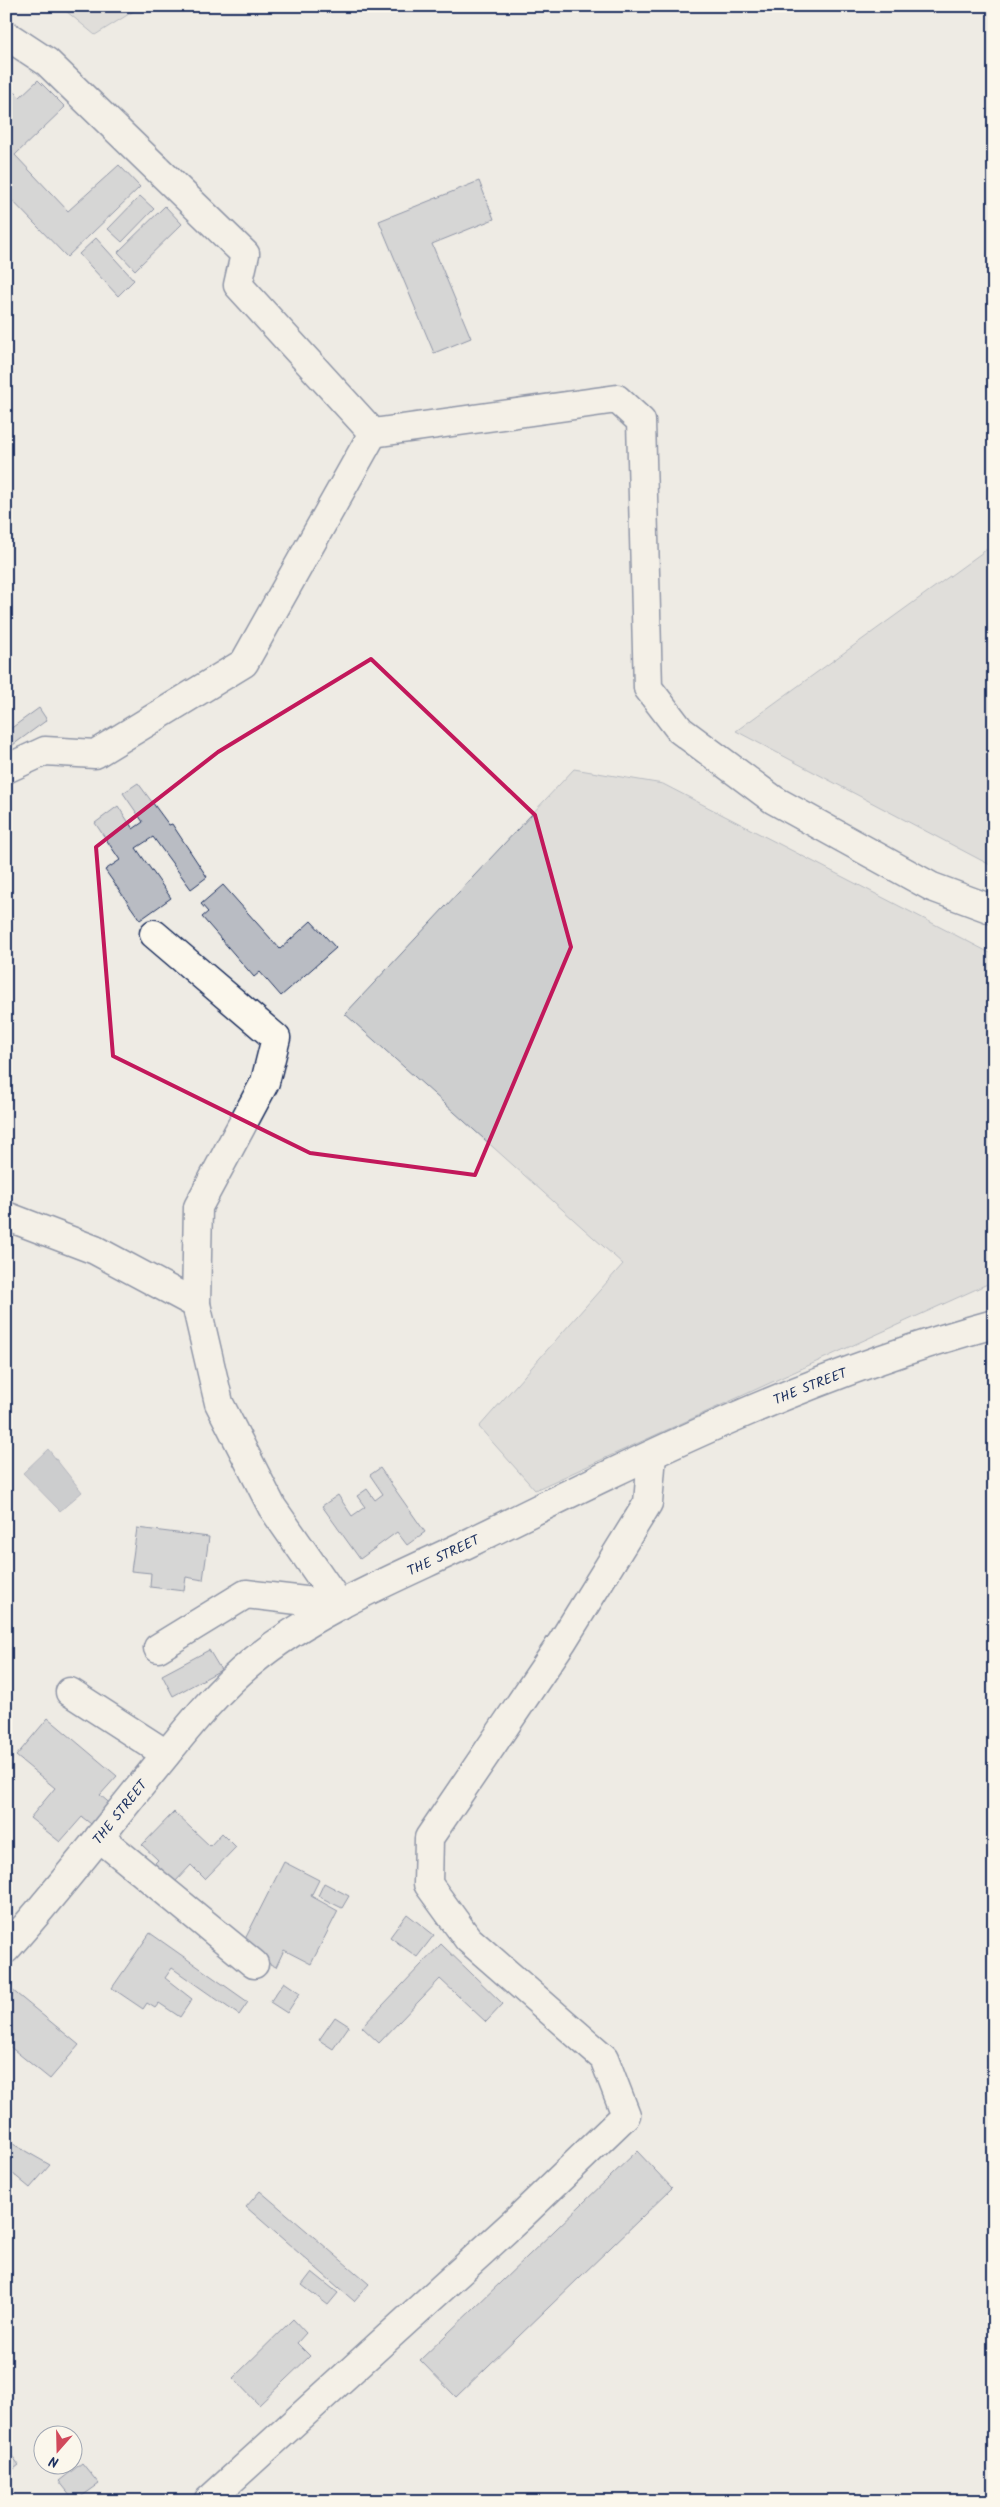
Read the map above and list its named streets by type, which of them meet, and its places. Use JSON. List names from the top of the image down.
{
  "streets": {
    "street": ["THE STREET"]
  },
  "north": "bottom"
}
